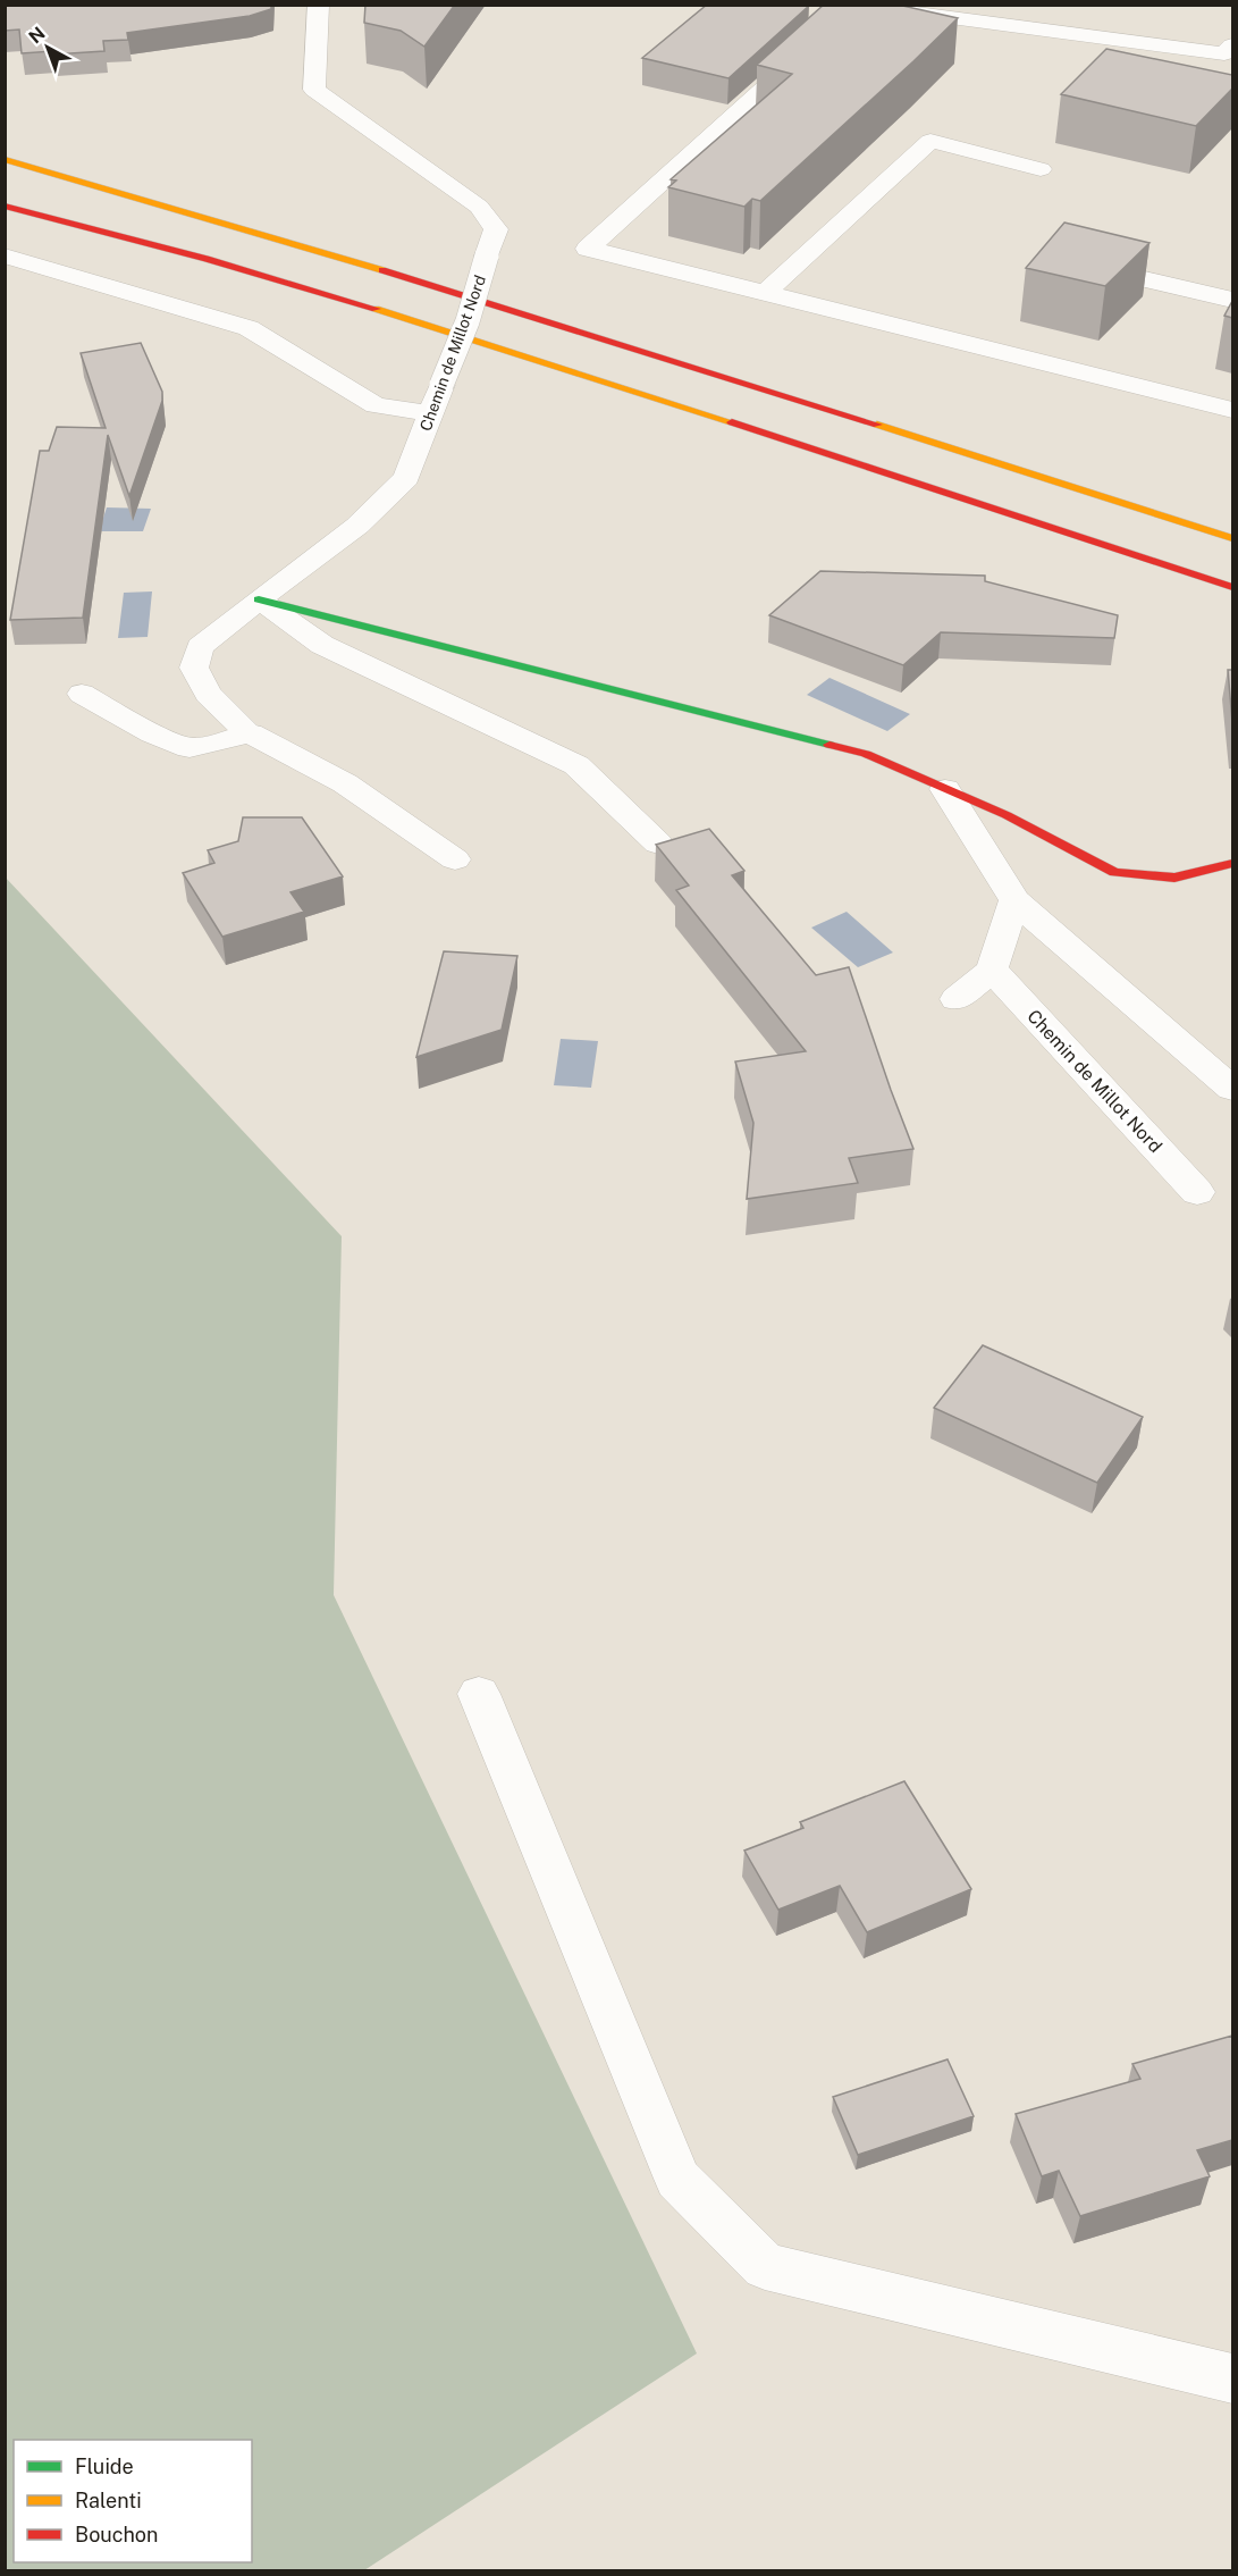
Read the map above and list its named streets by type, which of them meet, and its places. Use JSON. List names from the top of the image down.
{
  "streets": {
    "street": ["Chemin de Millot Nord"]
  },
  "legend": ["Fluide", "Ralenti", "Bouchon"],
  "north": "top left"
}
